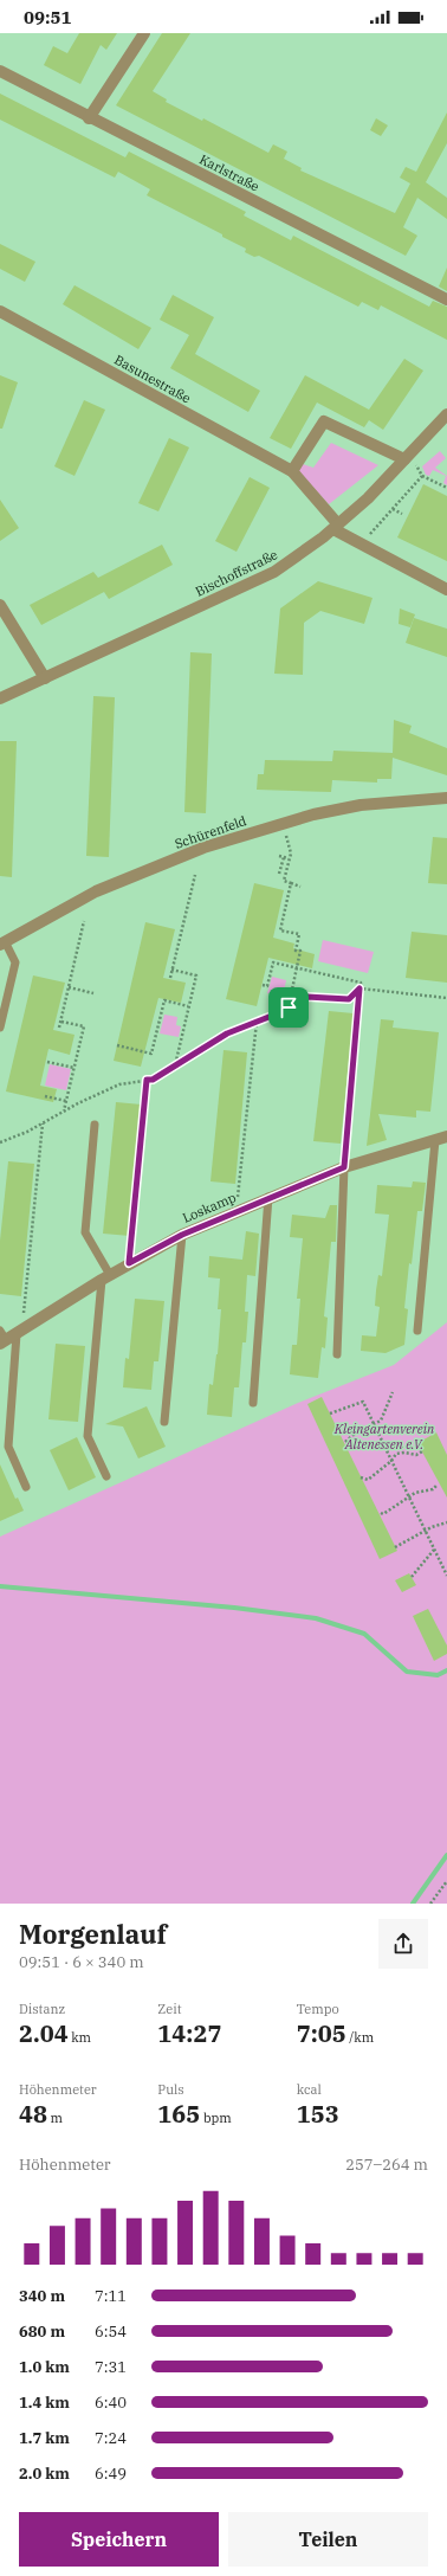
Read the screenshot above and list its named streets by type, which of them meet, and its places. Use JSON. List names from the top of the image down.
{
  "streets": {
    "street": [
      "Karlstraße",
      "Basunestraße",
      "Bischoffstraße",
      "Schürenfeld",
      "Loskamp"
    ]
  },
  "crossings": [
    ["Basunestraße", "Bischoffstraße"]
  ],
  "parks": ["Kleingartenverein Altenessen e.V."],
  "page": {
    "status": "09:51",
    "heading": ["Morgenlauf", "09:51 · 6 × 340 m"],
    "stats": [
      ["Distanz", "2.04 km"],
      ["Zeit", "14:27"],
      ["Tempo", "7:05 /km"],
      ["Höhenmeter", "48 m"],
      ["Puls", "165 bpm"],
      ["kcal", "153"]
    ],
    "chart": ["Höhenmeter", "257–264 m"],
    "list": [
      {
        "name": "340 m",
        "note": "7:11"
      },
      {
        "name": "680 m",
        "note": "6:54"
      },
      {
        "name": "1.0 km",
        "note": "7:31"
      },
      {
        "name": "1.4 km",
        "note": "6:40"
      },
      {
        "name": "1.7 km",
        "note": "7:24"
      },
      {
        "name": "2.0 km",
        "note": "6:49"
      }
    ],
    "buttons": ["Speichern", "Teilen"]
  }
}
